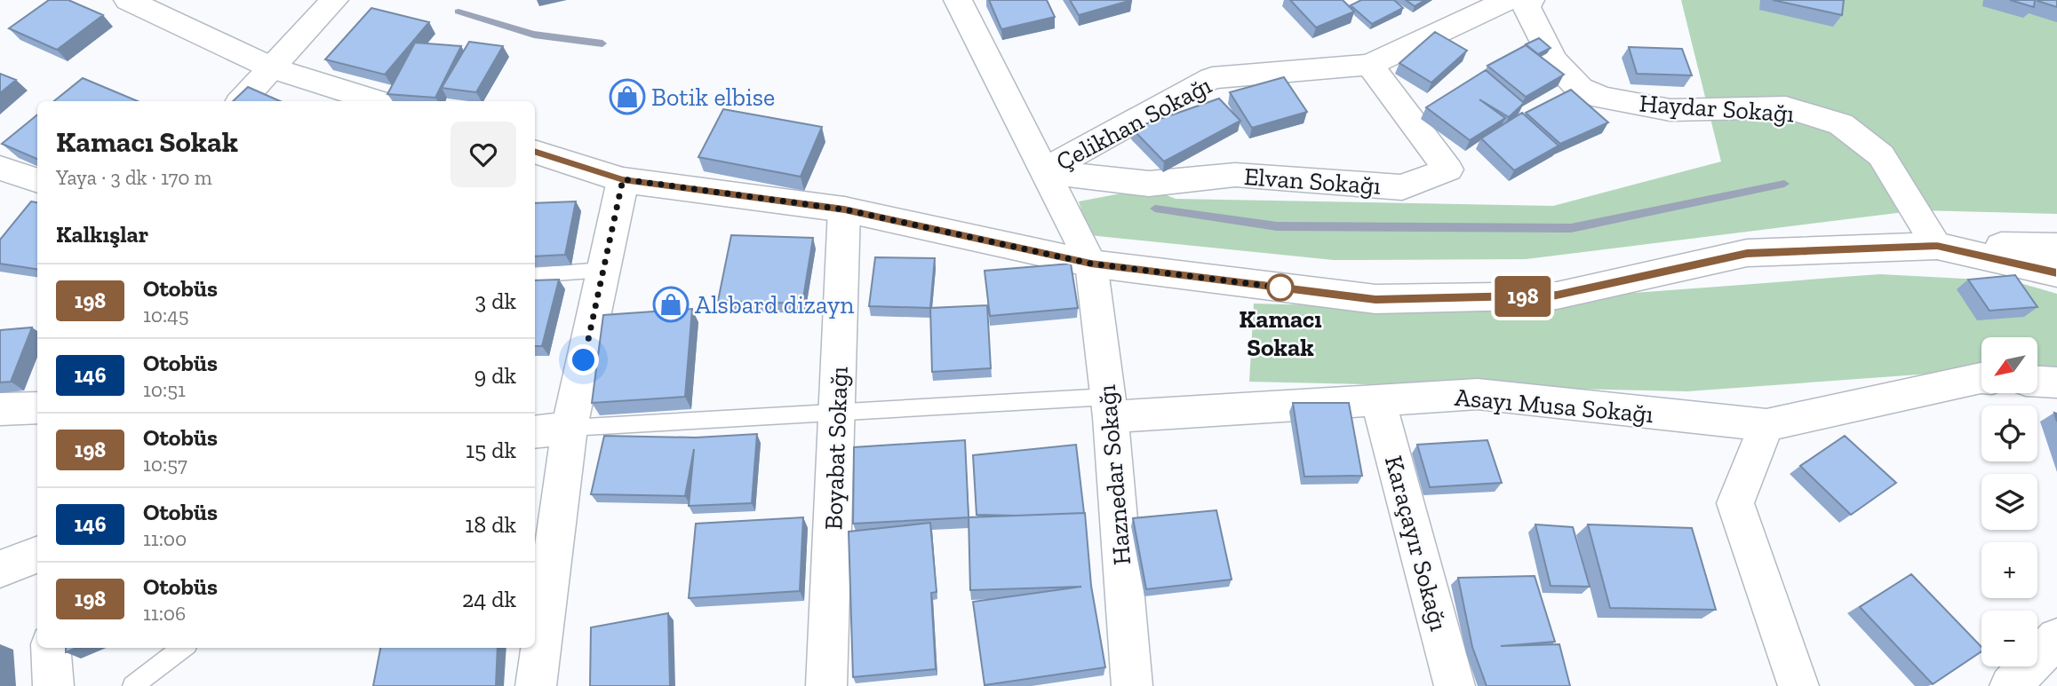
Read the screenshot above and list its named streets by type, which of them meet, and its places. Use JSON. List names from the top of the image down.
{
  "streets": {
    "street": [
      "Haydar Sokağı",
      "Çelikhan Sokağı",
      "Elvan Sokağı",
      "Asayı Musa Sokağı",
      "Boyabat Sokağı",
      "Haznedar Sokağı",
      "Karaçayır Sokağı"
    ]
  },
  "crossings": [
    ["Çelikhan Sokağı", "Elvan Sokağı"],
    ["Asayı Musa Sokağı", "Haznedar Sokağı"],
    ["Asayı Musa Sokağı", "Karaçayır Sokağı"]
  ],
  "places": {
    "shop": ["Botik elbise", "Alsbard dizayn"],
    "other": ["Kamacı Sokak"]
  },
  "lines": ["bus line 198"],
  "north": "bottom left",
  "page": {
    "on_map": "198",
    "heading": [
      ["Kamacı Sokak", "Yaya · 3 dk · 170 m"],
      "Kalkışlar"
    ],
    "list": [
      {
        "mark": "198",
        "name": "Otobüs",
        "note": "10:45",
        "value": "3 dk"
      },
      {
        "mark": "146",
        "name": "Otobüs",
        "note": "10:51",
        "value": "9 dk"
      },
      {
        "mark": "198",
        "name": "Otobüs",
        "note": "10:57",
        "value": "15 dk"
      },
      {
        "mark": "146",
        "name": "Otobüs",
        "note": "11:00",
        "value": "18 dk"
      },
      {
        "mark": "198",
        "name": "Otobüs",
        "note": "11:06",
        "value": "24 dk"
      }
    ],
    "map_buttons": ["+", "−"]
  }
}
